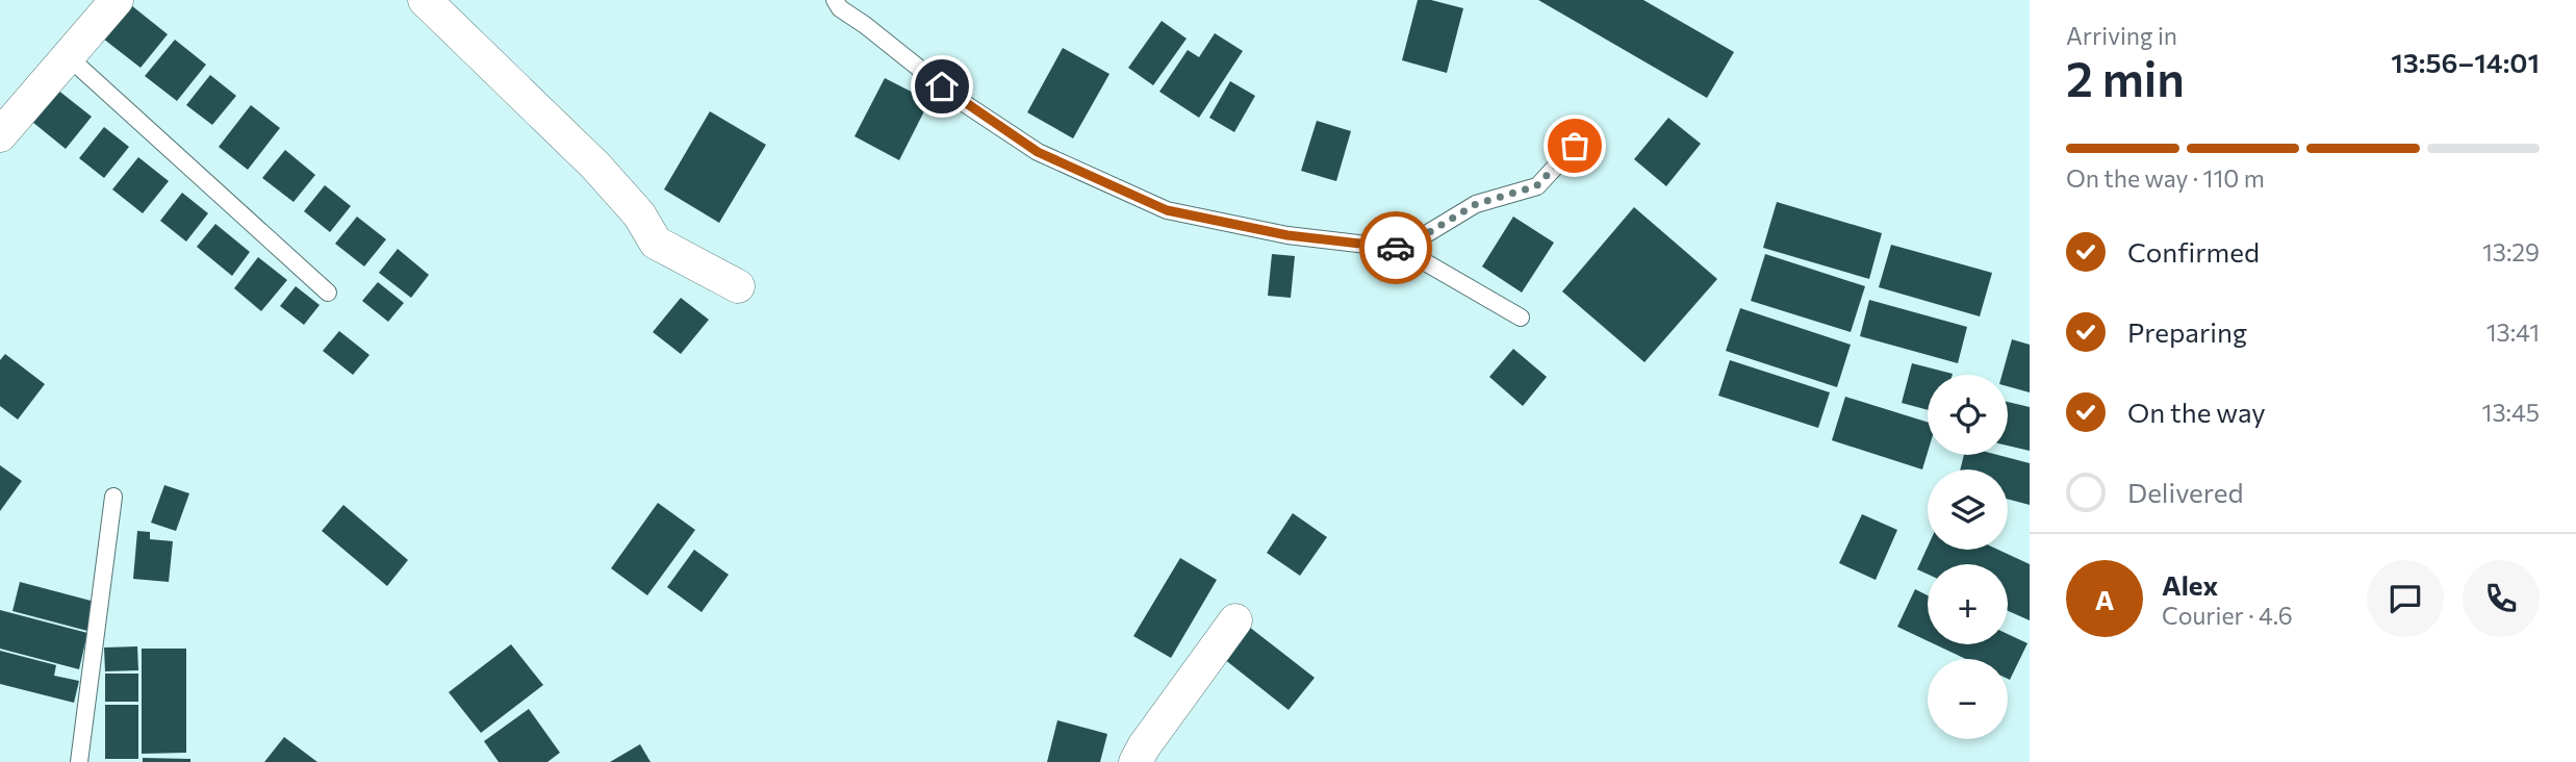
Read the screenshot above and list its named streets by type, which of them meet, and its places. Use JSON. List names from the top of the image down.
{
  "page": {
    "heading": ["2 min", "Arriving in", "13:56–14:01"],
    "panel": ["Alex", "Courier · 4.6"],
    "bar": "On the way · 110 m",
    "list": [
      ["Confirmed", "13:29"],
      ["Preparing", "13:41"],
      ["On the way", "13:45"],
      "Delivered"
    ],
    "map_buttons": ["+", "−"],
    "round": "A"
  }
}
